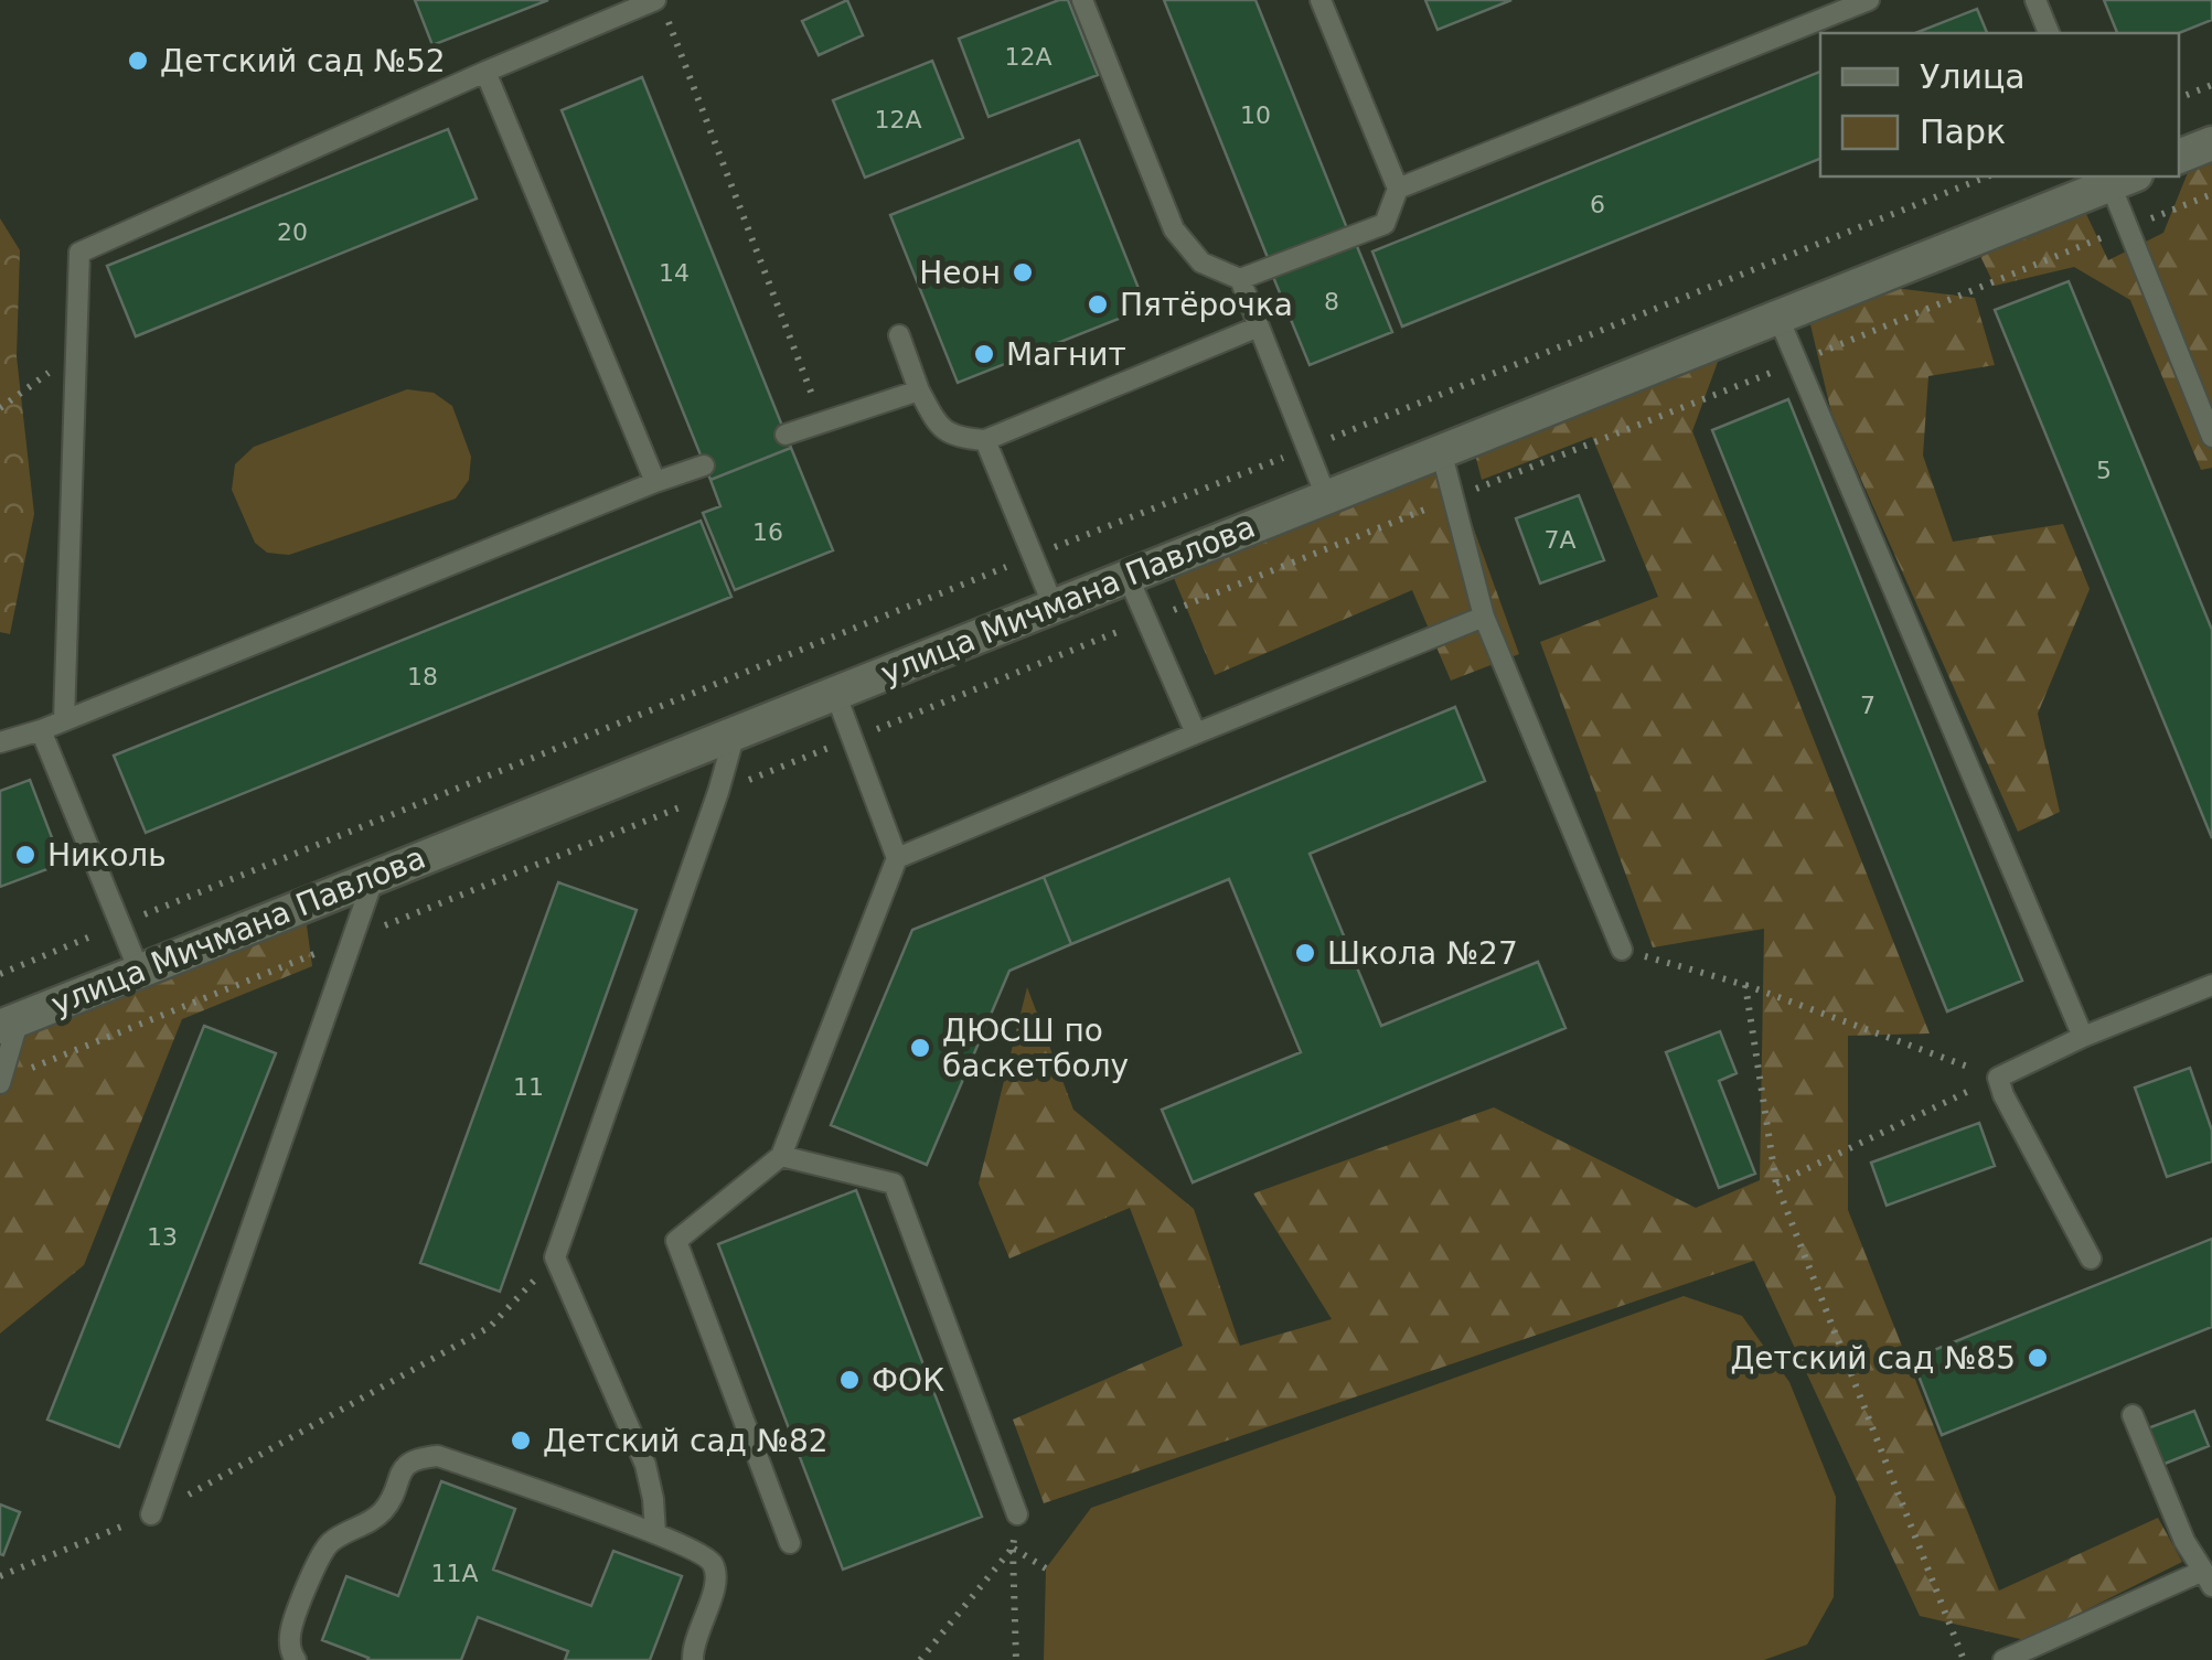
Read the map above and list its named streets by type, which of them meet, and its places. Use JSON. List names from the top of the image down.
{
  "streets": {
    "street": ["улица Мичмана Павлова"]
  },
  "places": [
    "Детский сад №52",
    "Неон",
    "Пятёрочка",
    "Магнит",
    "Николь",
    "Школа №27",
    "ДЮСШ по баскетболу",
    "Детский сад №85",
    "ФОК",
    "Детский сад №82"
  ],
  "house_numbers": [
    "12А",
    "10",
    "12А",
    "6",
    "20",
    "14",
    "8",
    "5",
    "16",
    "7А",
    "18",
    "7",
    "11",
    "13",
    "11А"
  ],
  "legend": ["Улица", "Парк"]
}
